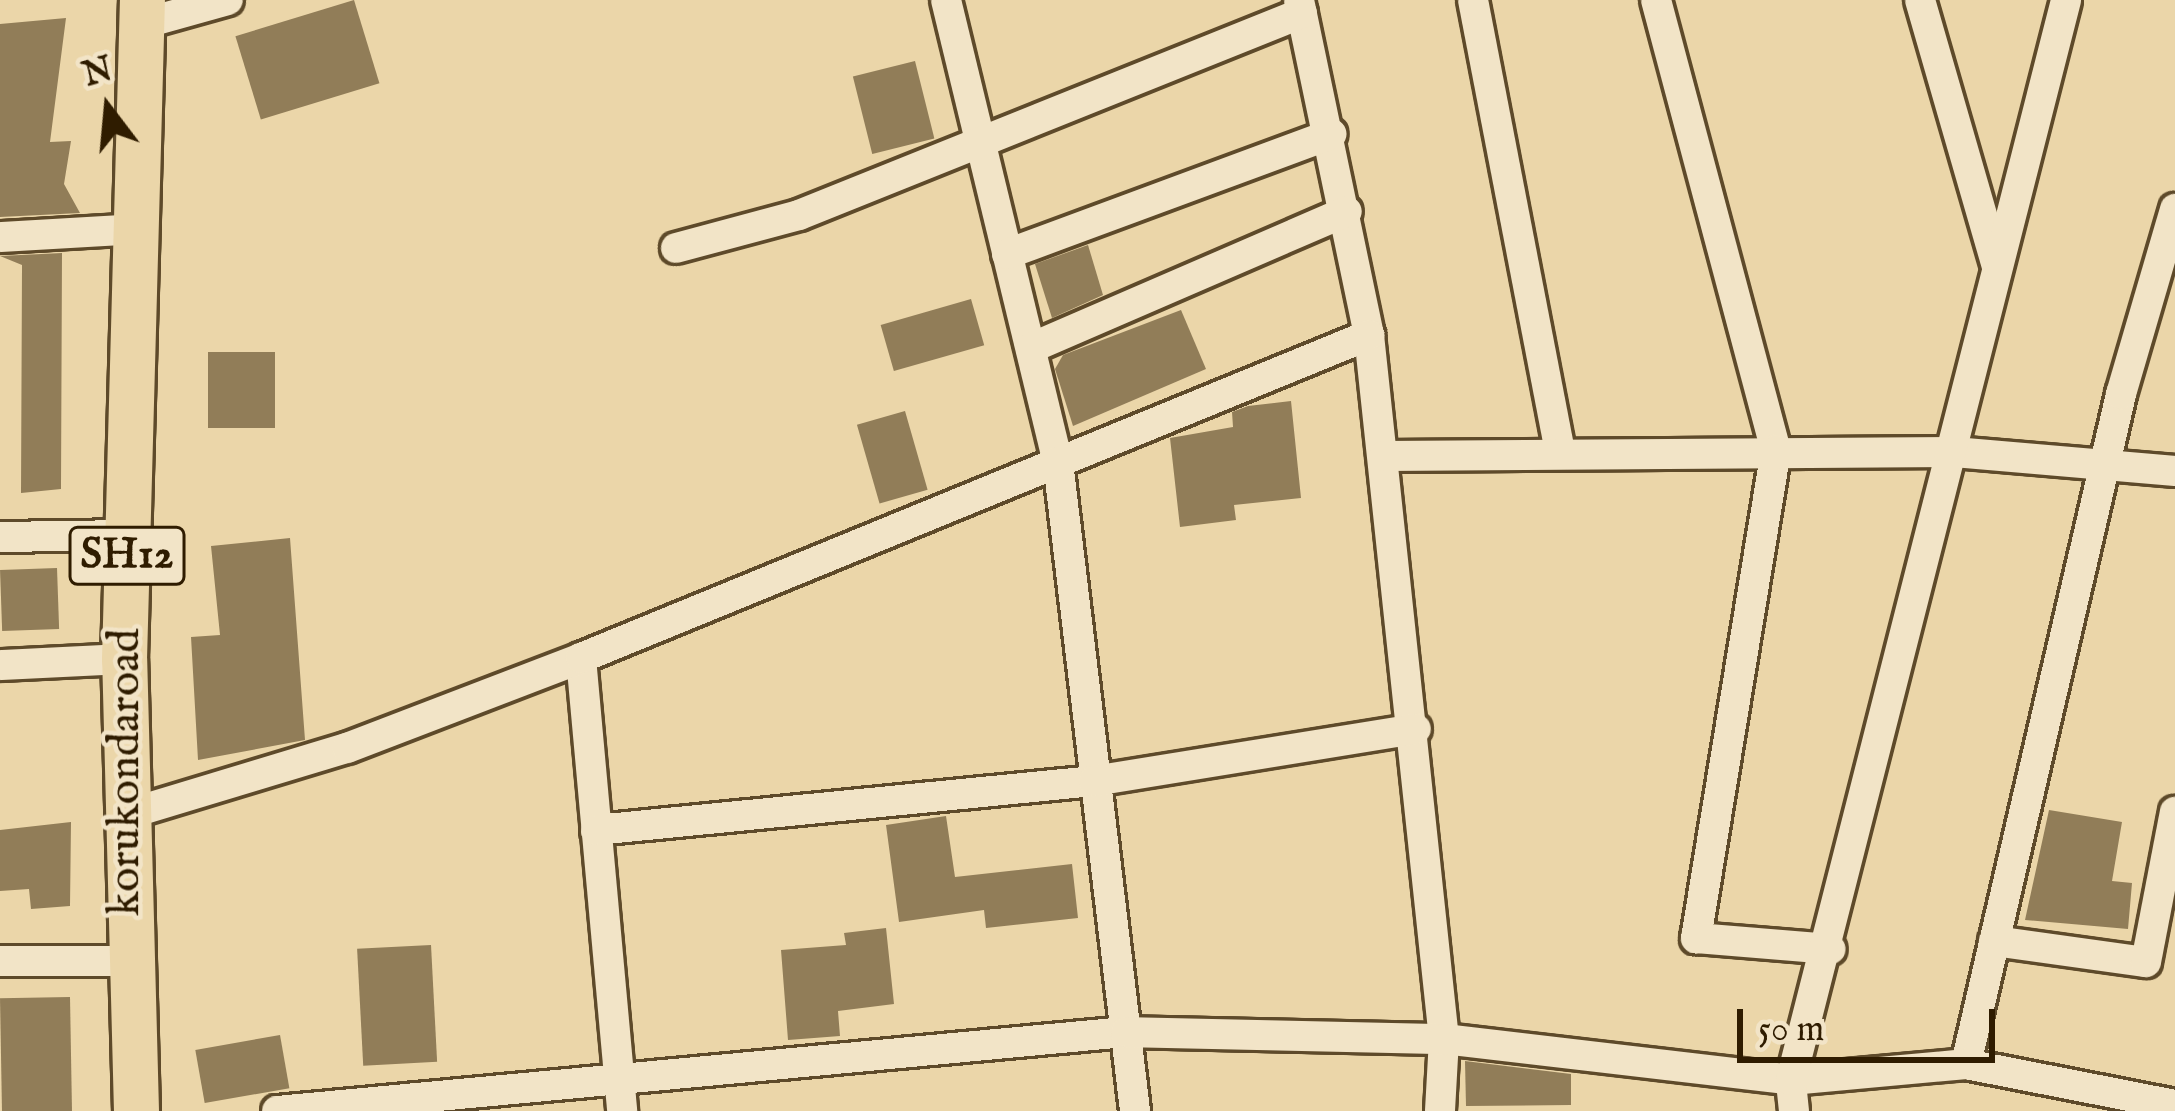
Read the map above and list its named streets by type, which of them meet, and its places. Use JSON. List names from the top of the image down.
{
  "streets": {
    "main road": ["SH12", "korukondaroad"]
  },
  "scale_bar": "50 m",
  "north": "top"
}
